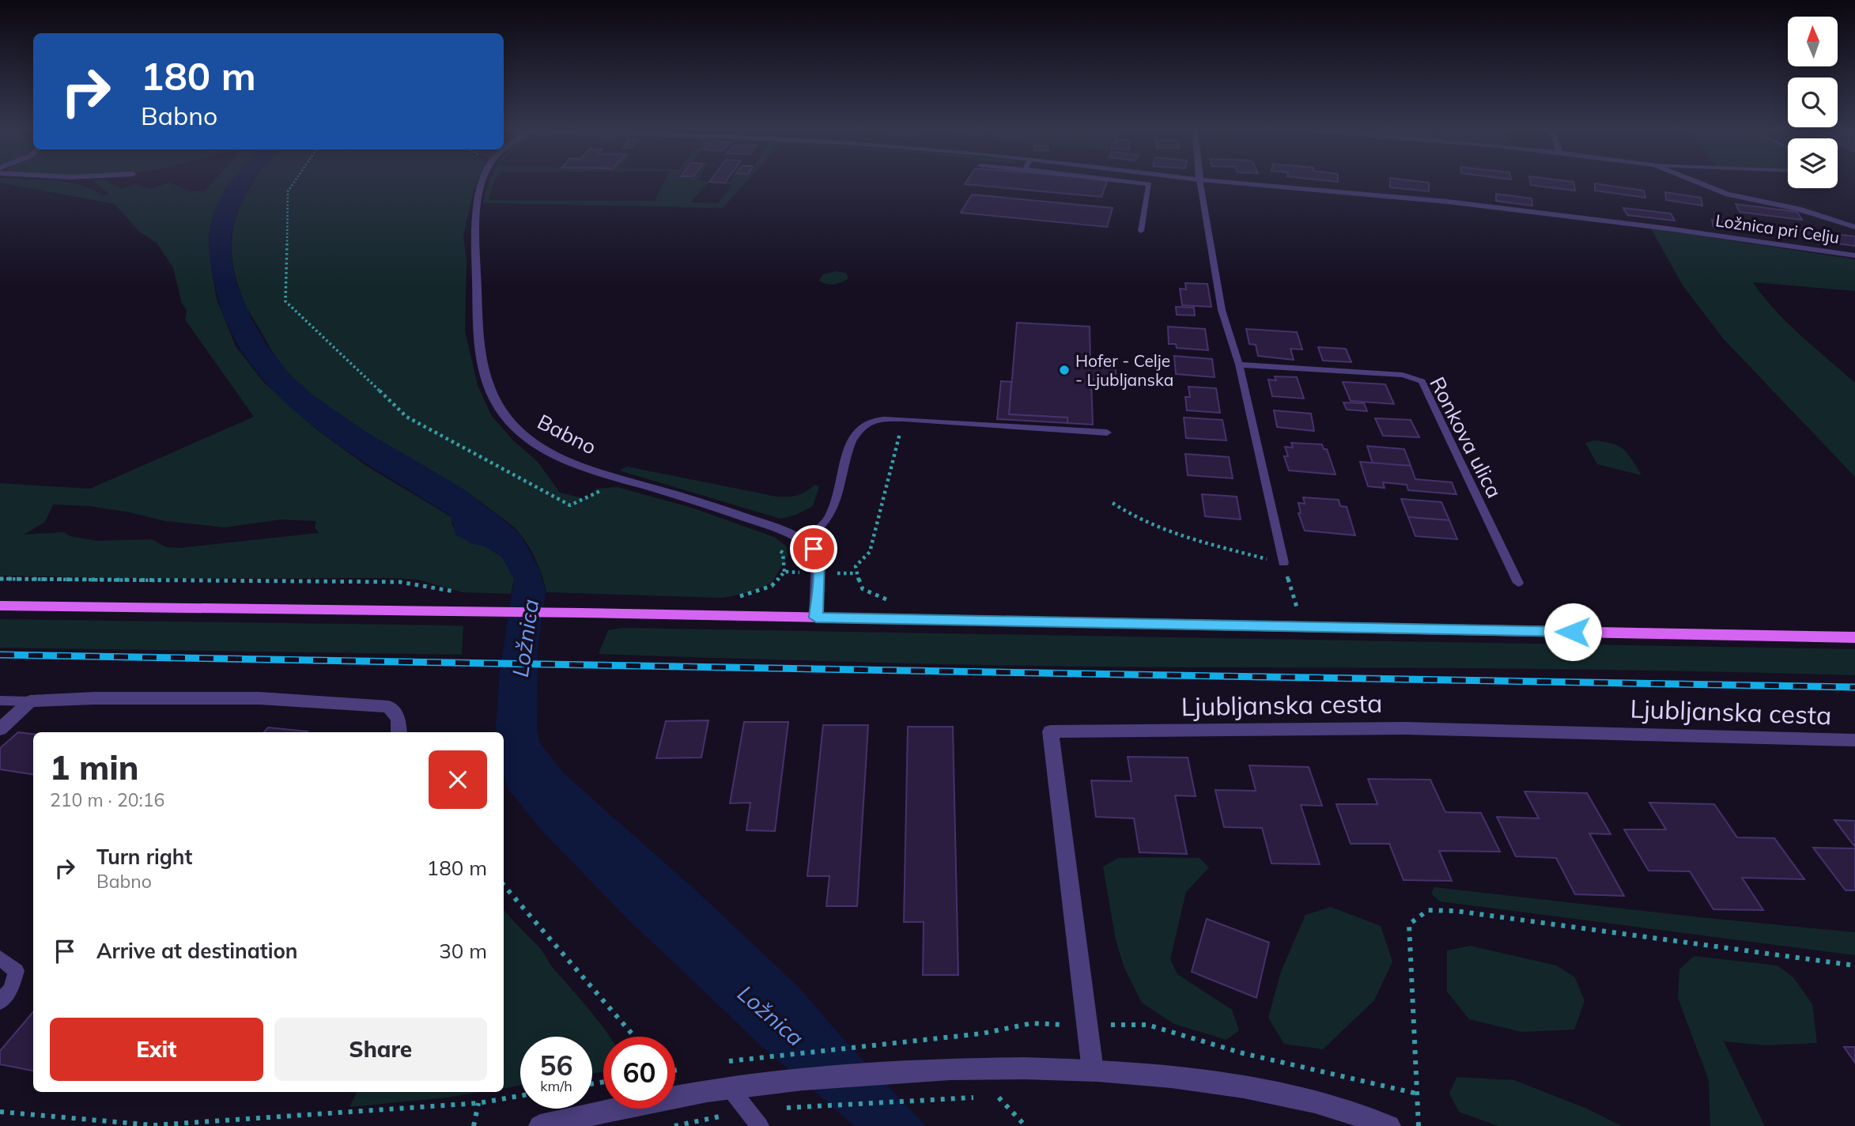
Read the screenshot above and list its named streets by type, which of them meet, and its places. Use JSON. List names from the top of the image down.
{
  "streets": {
    "street": ["Ložnica pri Celju", "Babno", "Ljubljanska cesta"],
    "lane": ["Ronkova ulica"]
  },
  "water": ["Ložnica"],
  "places": ["Hofer - Celje - Ljubljanska"],
  "north": "top",
  "page": {
    "turn": ["180 m", "Babno"],
    "heading": ["1 min", "210 m · 20:16"],
    "list": [
      {
        "name": "Turn right",
        "note": "Babno",
        "value": "180 m"
      },
      {
        "name": "Arrive at destination",
        "value": "30 m"
      }
    ],
    "buttons": ["Exit", "Share"],
    "speed": "56 km/h",
    "limit": "60"
  }
}
